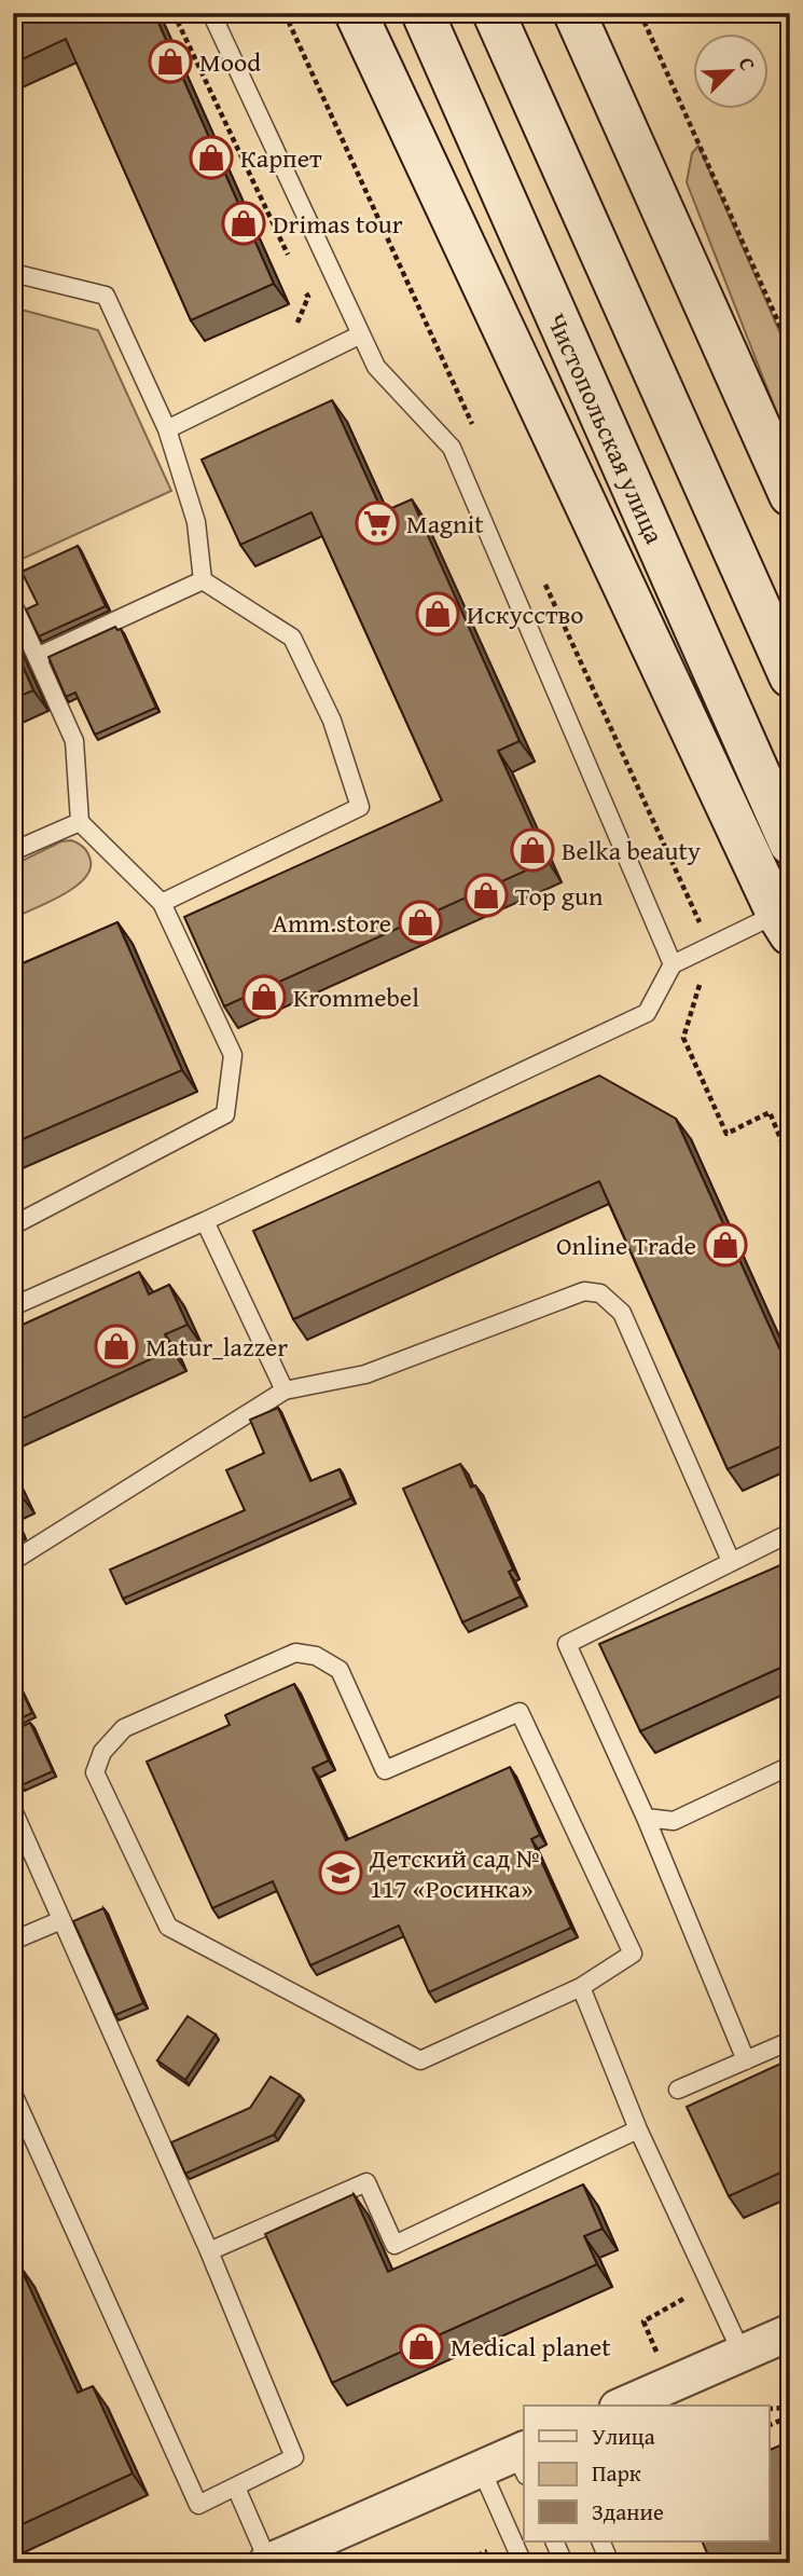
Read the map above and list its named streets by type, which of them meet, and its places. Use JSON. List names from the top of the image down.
{
  "streets": {
    "main road": ["Чистопольская улица"]
  },
  "places": {
    "shop": [
      "Mood",
      "Карпет",
      "Drimas tour",
      "Искусство",
      "Belka beauty",
      "Top gun",
      "Amm.store",
      "Krommebel",
      "Online Trade",
      "Matur_lazzer",
      "Medical planet"
    ],
    "supermarket": ["Magnit"],
    "school or university": ["Детский сад № 117 «Росинка»"]
  },
  "legend": ["Улица", "Парк", "Здание"],
  "north": "top right"
}
